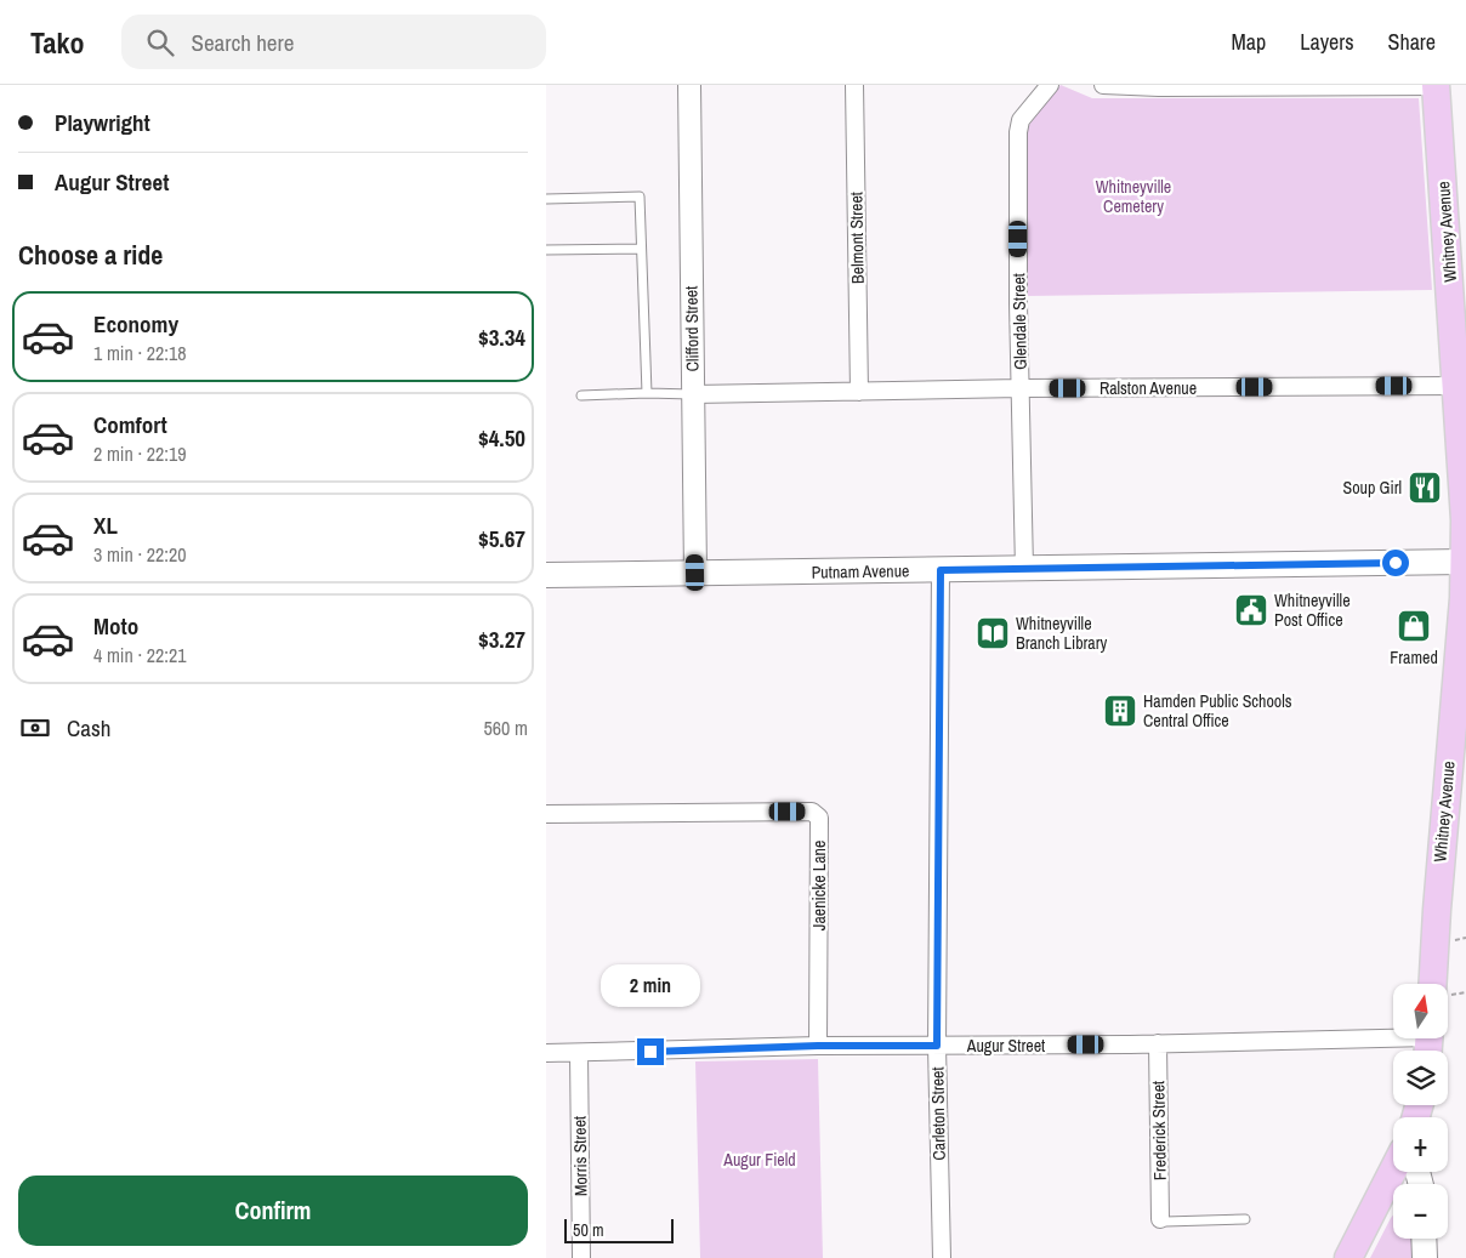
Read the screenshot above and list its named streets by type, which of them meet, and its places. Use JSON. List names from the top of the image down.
{
  "streets": {
    "main road": ["Whitney Avenue", "Putnam Avenue"],
    "street": [
      "Belmont Street",
      "Glendale Street",
      "Clifford Street",
      "Ralston Avenue",
      "Jaenicke Lane",
      "Augur Street",
      "Carleton Street",
      "Frederick Street",
      "Morris Street"
    ]
  },
  "crossings": [
    ["Whitney Avenue", "Ralston Avenue"],
    ["Whitney Avenue", "Putnam Avenue"],
    ["Belmont Street", "Ralston Avenue"],
    ["Glendale Street", "Ralston Avenue"],
    ["Glendale Street", "Putnam Avenue"],
    ["Clifford Street", "Ralston Avenue"],
    ["Clifford Street", "Putnam Avenue"],
    ["Putnam Avenue", "Carleton Street"],
    ["Jaenicke Lane", "Augur Street"],
    ["Augur Street", "Carleton Street"],
    ["Augur Street", "Frederick Street"],
    ["Augur Street", "Morris Street"]
  ],
  "parks": ["Whitneyville Cemetery", "Augur Field"],
  "places": {
    "restaurant": ["Soup Girl"],
    "public building": ["Whitneyville Post Office"],
    "shop": ["Framed"],
    "library": ["Whitneyville Branch Library"],
    "building": ["Hamden Public Schools Central Office"]
  },
  "scale_bar": "50 m",
  "north": "top",
  "page": {
    "header": "Tako",
    "search": "Search here",
    "nav": ["Map", "Layers", "Share"],
    "banner": ["Playwright", "Augur Street"],
    "heading": "Choose a ride",
    "list": [
      {
        "name": "Economy",
        "note": "1 min · 22:18",
        "value": "$3.34"
      },
      {
        "name": "Comfort",
        "note": "2 min · 22:19",
        "value": "$4.50"
      },
      {
        "name": "XL",
        "note": "3 min · 22:20",
        "value": "$5.67"
      },
      {
        "name": "Moto",
        "note": "4 min · 22:21",
        "value": "$3.27"
      }
    ],
    "pay": ["Cash", "560 m"],
    "bubble": "2 min",
    "map_buttons": ["+", "−"],
    "buttons": "Confirm",
    "scale": "50 m"
  }
}
